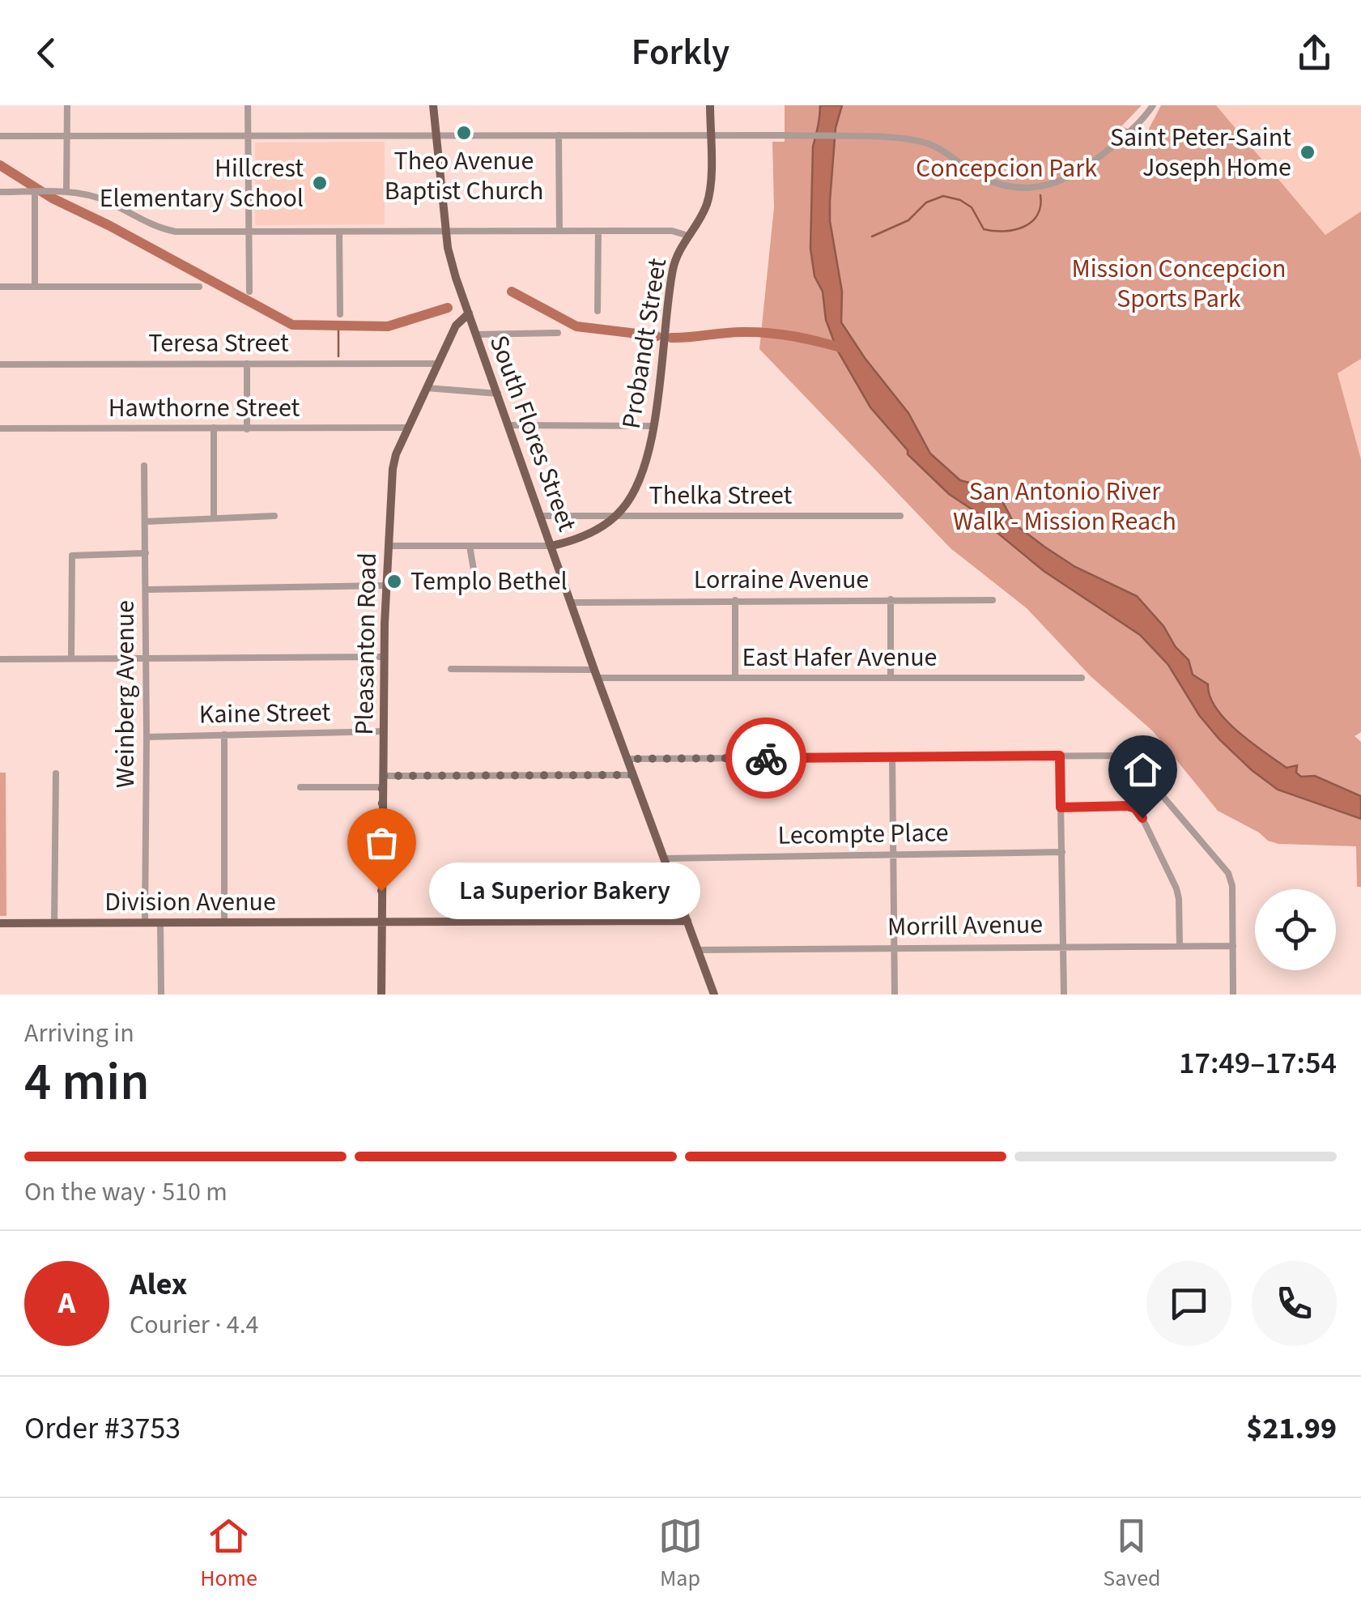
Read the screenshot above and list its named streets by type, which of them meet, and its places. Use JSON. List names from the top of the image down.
{
  "streets": {
    "main road": [
      "Probandt Street",
      "South Flores Street",
      "Pleasanton Road",
      "Division Avenue"
    ],
    "street": [
      "Teresa Street",
      "Hawthorne Street",
      "Thelka Street",
      "Lorraine Avenue",
      "East Hafer Avenue",
      "Weinberg Avenue",
      "Kaine Street",
      "Lecompte Place",
      "Morrill Avenue"
    ]
  },
  "crossings": [
    ["Teresa Street", "Pleasanton Road"],
    ["Probandt Street", "South Flores Street"],
    ["Probandt Street", "Thelka Street"],
    ["Hawthorne Street", "Pleasanton Road"],
    ["South Flores Street", "Thelka Street"],
    ["South Flores Street", "Lorraine Avenue"],
    ["South Flores Street", "Pleasanton Road"],
    ["South Flores Street", "East Hafer Avenue"],
    ["South Flores Street", "Lecompte Place"],
    ["South Flores Street", "Division Avenue"],
    ["South Flores Street", "Morrill Avenue"],
    ["Pleasanton Road", "Kaine Street"],
    ["Pleasanton Road", "Division Avenue"],
    ["Weinberg Avenue", "Kaine Street"],
    ["Weinberg Avenue", "Division Avenue"]
  ],
  "parks": ["Concepcion Park", "Mission Concepcion Sports Park", "San Antonio River Walk - Mission Reach"],
  "places": [
    "Theo Avenue Baptist Church",
    "Saint Peter-Saint Joseph Home",
    "Hillcrest Elementary School",
    "Templo Bethel",
    "La Superior Bakery"
  ],
  "page": {
    "header": "Forkly",
    "bubble": "La Superior Bakery",
    "heading": ["4 min", "Arriving in", "17:49–17:54"],
    "panel": [
      "Alex",
      "Courier · 4.4",
      "Order #3753",
      "$21.99"
    ],
    "bar": "On the way · 510 m",
    "round": "A",
    "tabs": ["Home", "Map", "Saved"]
  }
}
